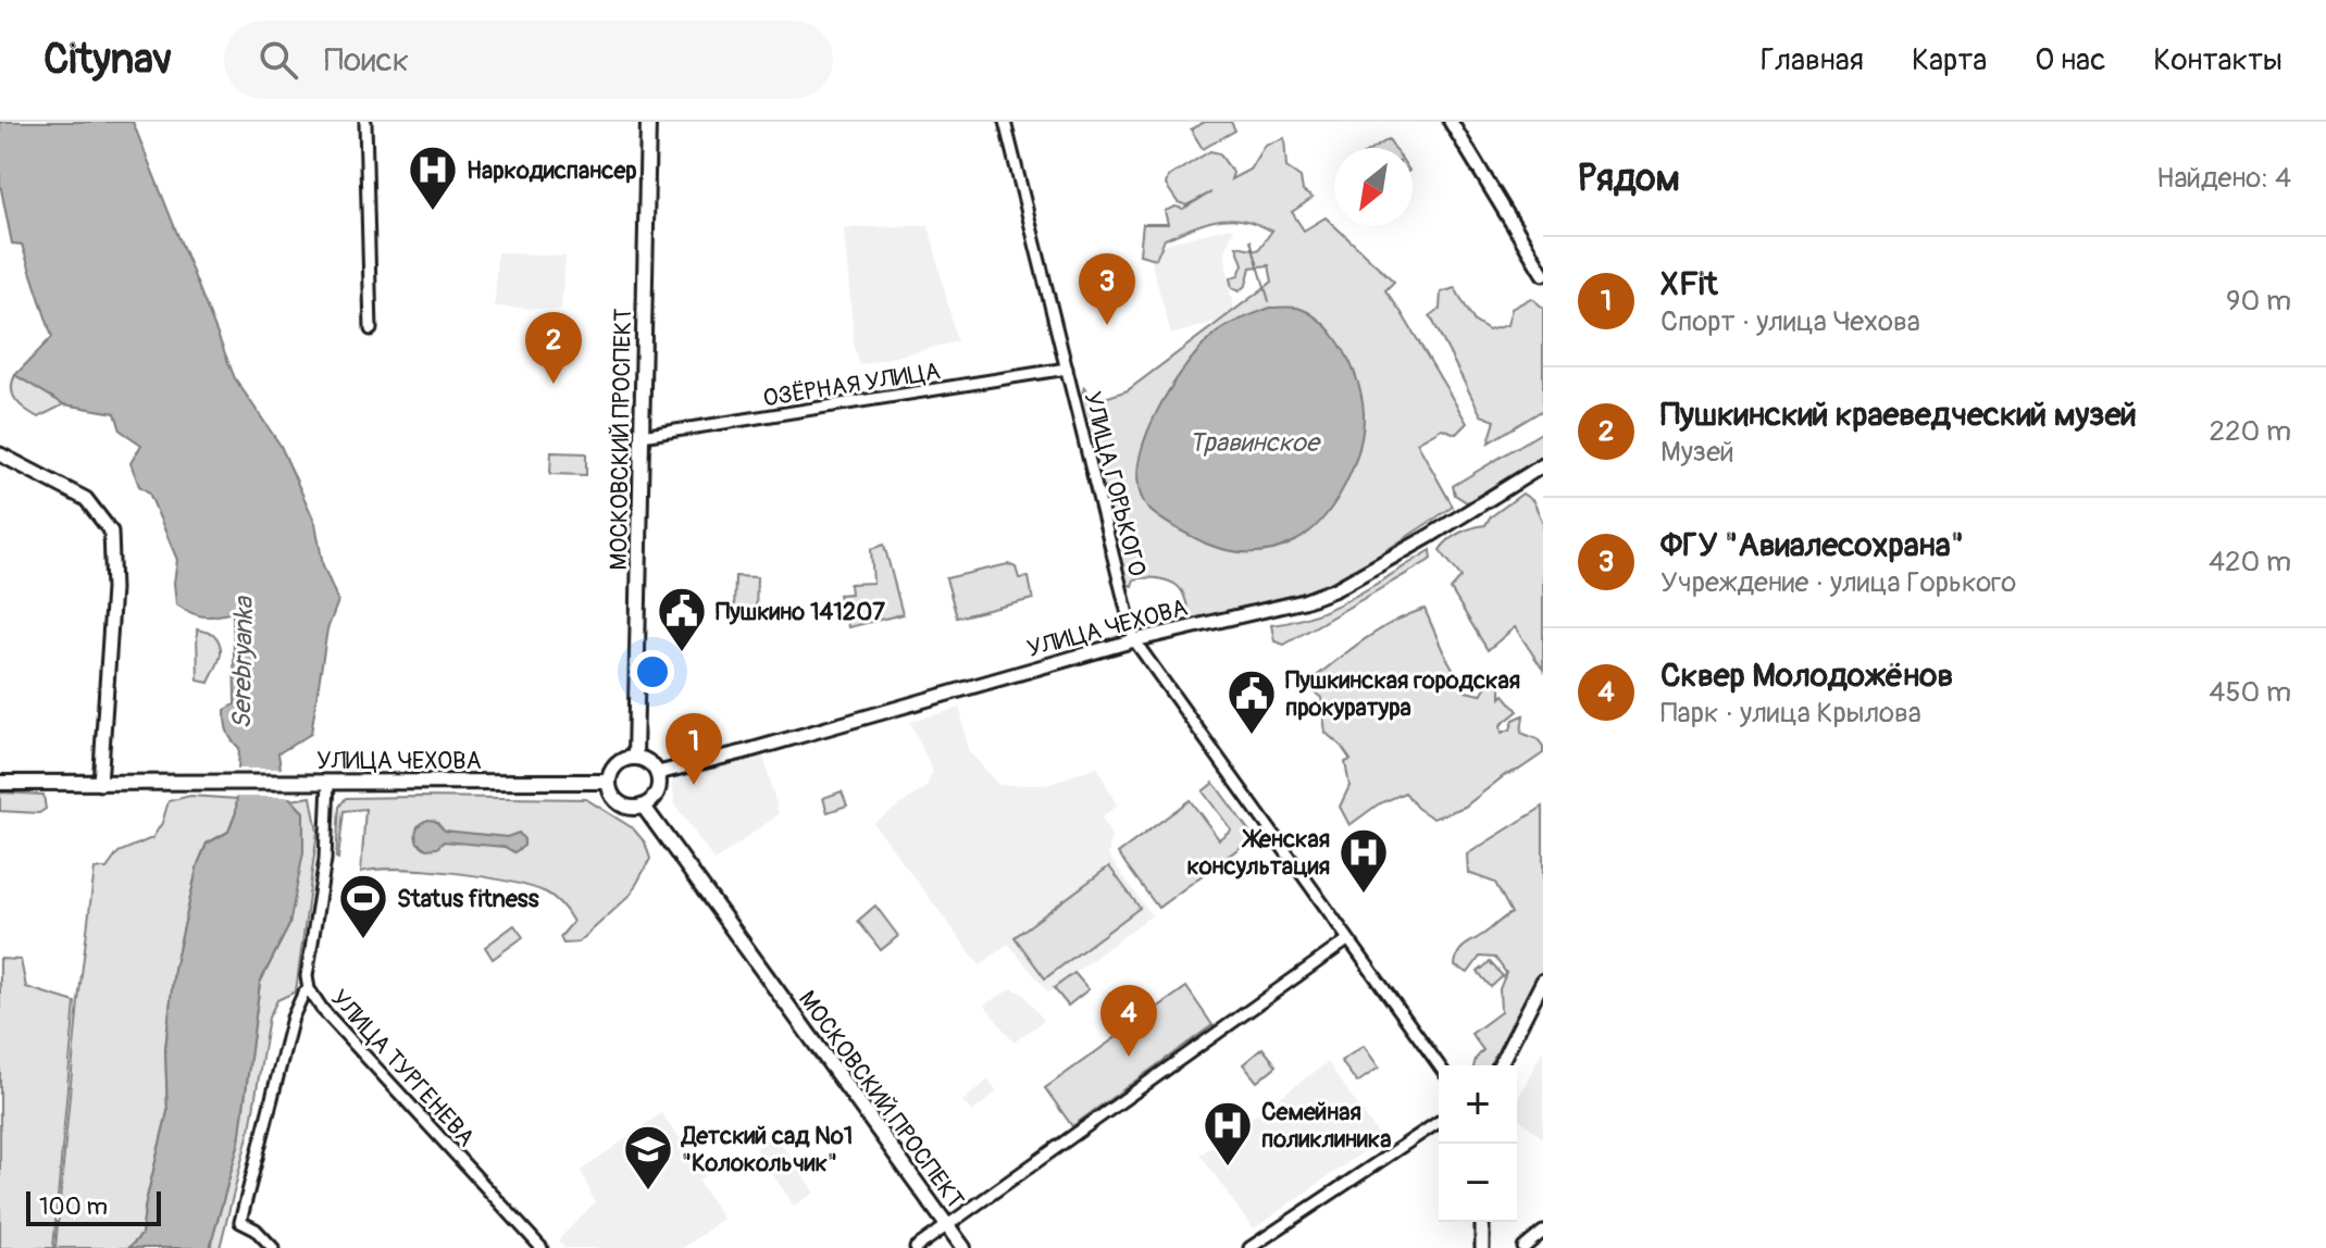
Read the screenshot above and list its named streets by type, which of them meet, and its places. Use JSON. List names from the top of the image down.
{
  "streets": {
    "main road": ["МОСКОВСКИЙ ПРОСПЕКТ", "УЛИЦА ЧЕХОВА"],
    "street": ["ОЗЁРНАЯ УЛИЦА", "УЛИЦА ГОРЬКОГО", "УЛИЦА ТУРГЕНЕВА"]
  },
  "crossings": [
    ["ОЗЁРНАЯ УЛИЦА", "МОСКОВСКИЙ ПРОСПЕКТ"],
    ["ОЗЁРНАЯ УЛИЦА", "УЛИЦА ГОРЬКОГО"],
    ["МОСКОВСКИЙ ПРОСПЕКТ", "УЛИЦА ЧЕХОВА"],
    ["УЛИЦА ГОРЬКОГО", "УЛИЦА ЧЕХОВА"],
    ["УЛИЦА ЧЕХОВА", "УЛИЦА ТУРГЕНЕВА"]
  ],
  "water": ["Травинское", "Serebryanka"],
  "places": {
    "hospital": ["Наркодиспансер", "Женская консультация", "Семейная поликлиника"],
    "public building": ["Пушкино 141207", "Пушкинская городская прокуратура"],
    "sports": ["Status fitness"],
    "school or university": ["Детский сад №1 \"Колокольчик\""]
  },
  "scale_bar": "100 m",
  "north": "bottom left",
  "page": {
    "header": "Citynav",
    "search": "Поиск",
    "nav": [
      "Главная",
      "Карта",
      "О нас",
      "Контакты"
    ],
    "heading": ["Рядом", "Найдено: 4"],
    "list": [
      {
        "mark": "1",
        "name": "XFit",
        "note": "Спорт · улица Чехова",
        "value": "90 m"
      },
      {
        "mark": "2",
        "name": "Пушкинский краеведческий музей",
        "note": "Музей",
        "value": "220 m"
      },
      {
        "mark": "3",
        "name": "ФГУ \"Авиалесохрана\"",
        "note": "Учреждение · улица Горького",
        "value": "420 m"
      },
      {
        "mark": "4",
        "name": "Сквер Молодожёнов",
        "note": "Парк · улица Крылова",
        "value": "450 m"
      }
    ],
    "pins": [
      "3",
      "2",
      "1",
      "4"
    ],
    "map_buttons": ["+", "−"],
    "scale": "100 m"
  }
}
